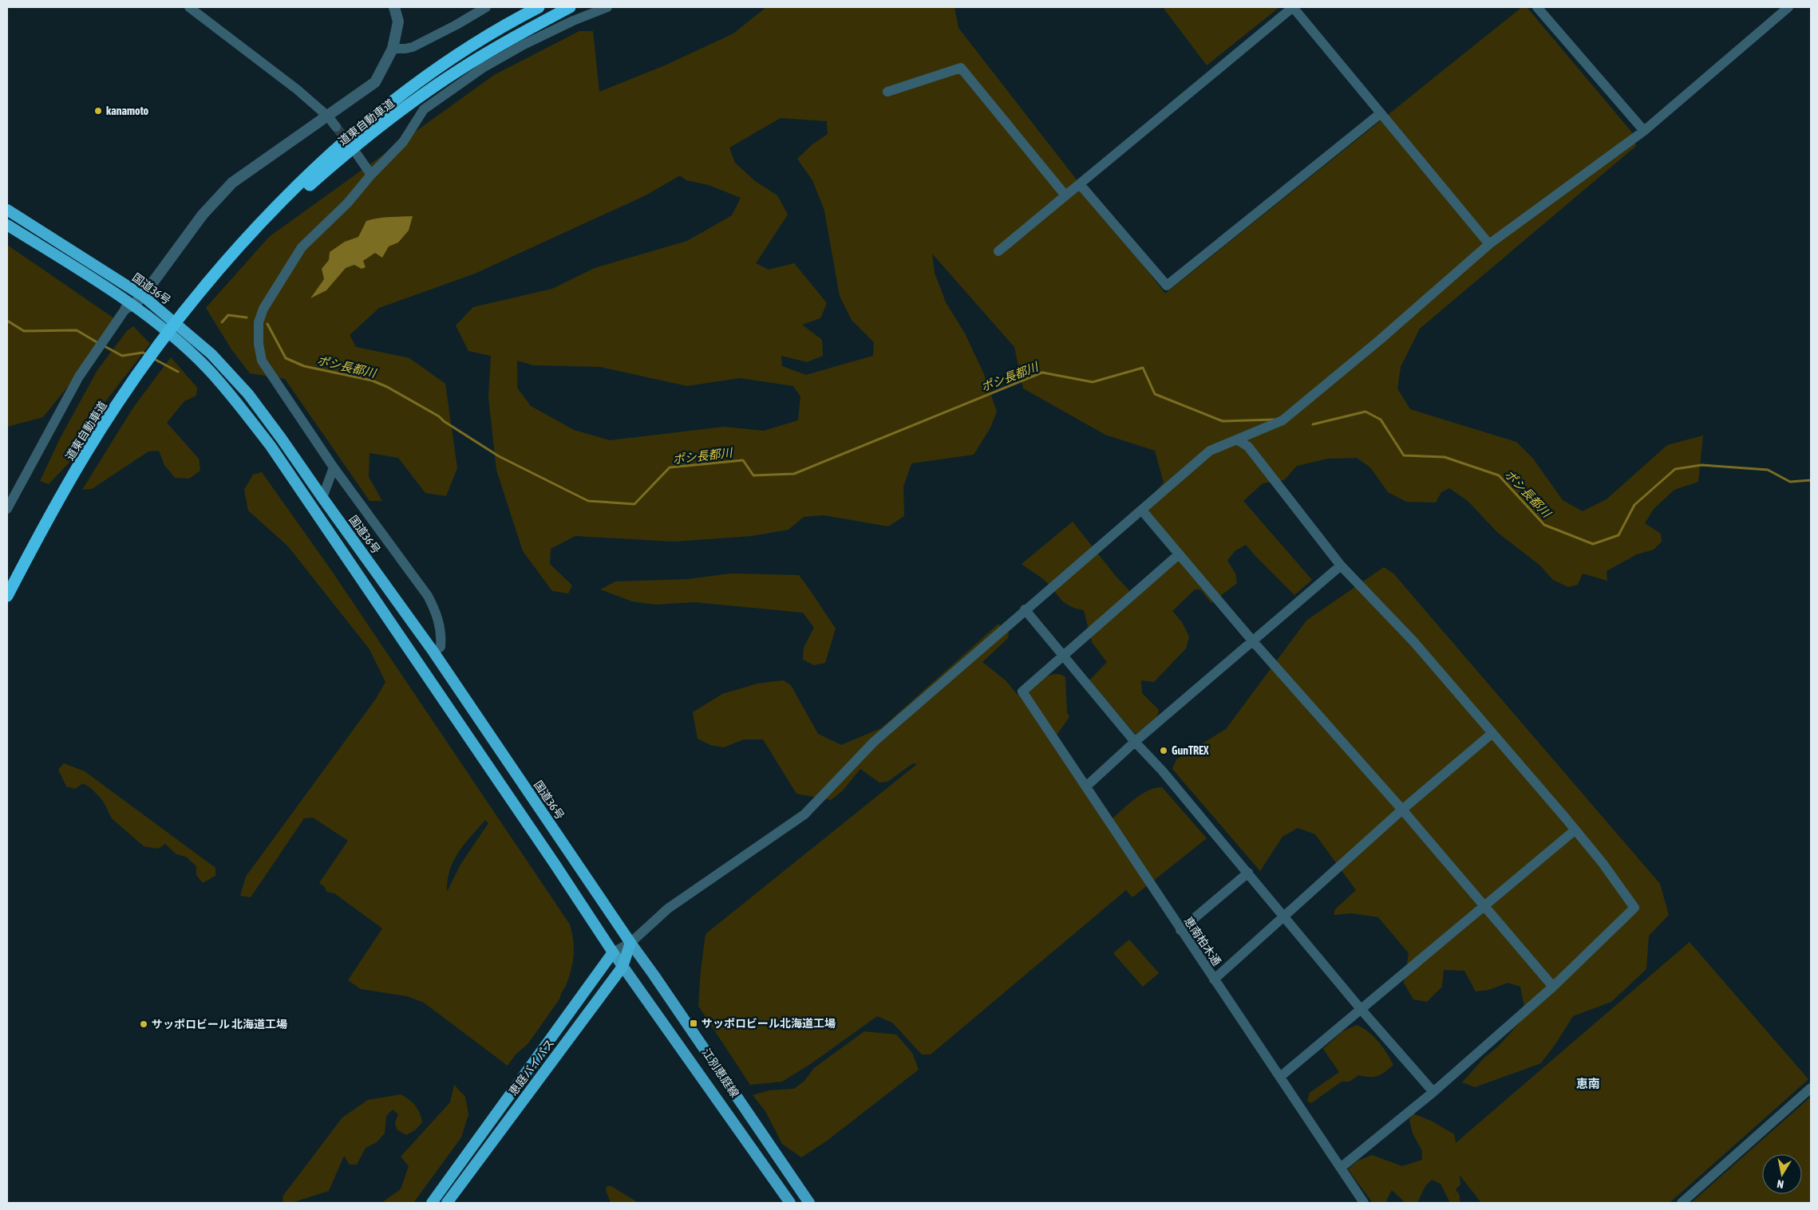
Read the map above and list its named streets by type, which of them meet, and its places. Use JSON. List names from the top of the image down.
{
  "streets": {
    "highway": ["道東自動車道", "国道36号", "恵庭バイパス"],
    "main road": ["江別恵庭線"],
    "street": ["恵南柏木通"]
  },
  "crossings": [
    ["国道36号", "恵庭バイパス"],
    ["国道36号", "江別恵庭線"],
    ["恵庭バイパス", "江別恵庭線"]
  ],
  "districts": ["恵南"],
  "water": ["ポシ長都川"],
  "places": {
    "other": ["kanamoto", "GunTREX", "サッポロビール 北海道工場"],
    "transit": ["サッポロビール北海道工場"]
  },
  "north": "bottom"
}
